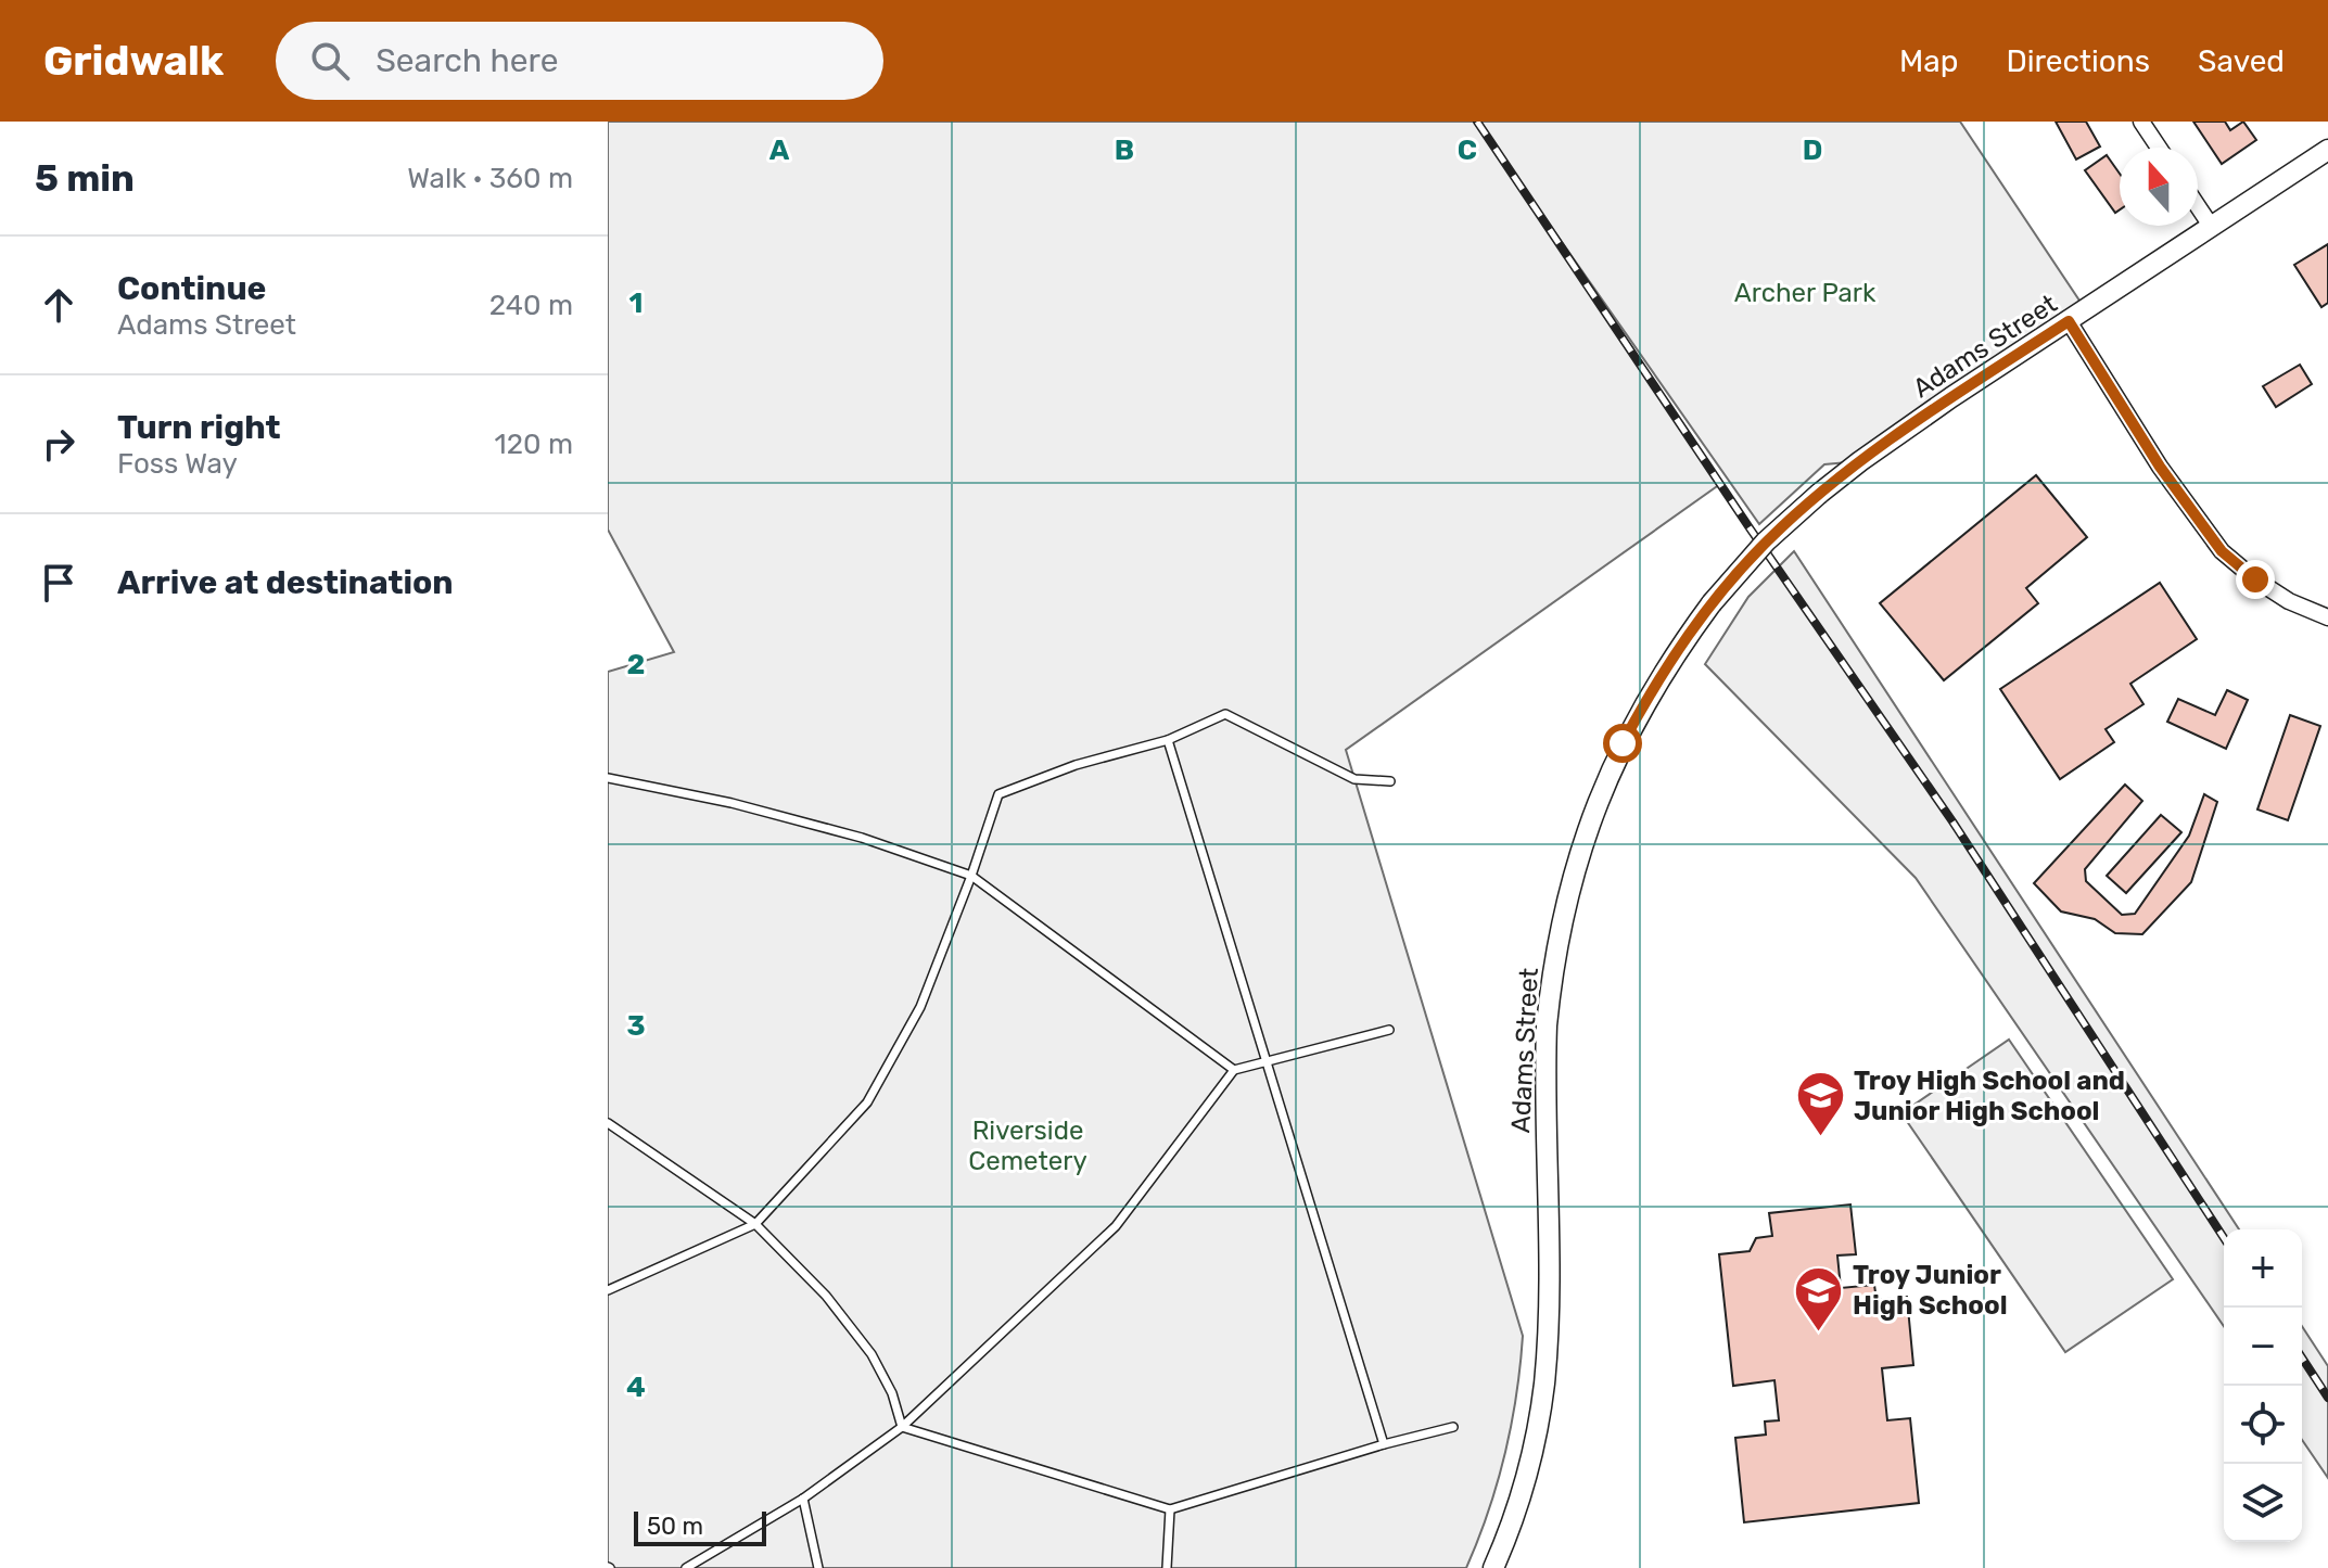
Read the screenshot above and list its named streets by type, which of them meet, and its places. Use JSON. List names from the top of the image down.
{
  "streets": {
    "street": ["Adams Street"]
  },
  "parks": ["Archer Park", "Riverside Cemetery"],
  "places": {
    "school or university": ["Troy High School and Junior High School", "Troy Junior High School"]
  },
  "scale_bar": "50 m",
  "north": "top",
  "page": {
    "header": "Gridwalk",
    "search": "Search here",
    "nav": ["Map", "Directions", "Saved"],
    "heading": ["5 min", "Walk · 360 m"],
    "list": [
      ["Continue", "Adams Street", "240 m"],
      ["Turn right", "Foss Way", "120 m"],
      "Arrive at destination"
    ],
    "map_buttons": ["+", "−"],
    "scale": "50 m"
  },
  "grid": {
    "columns": [
      "A",
      "B",
      "C",
      "D"
    ],
    "rows": [
      "1",
      "2",
      "3",
      "4"
    ]
  }
}
